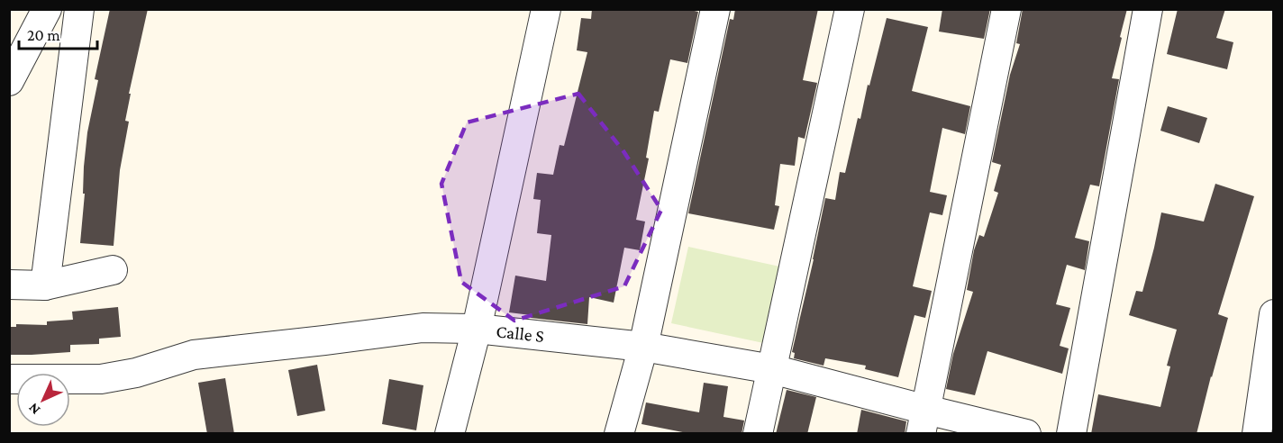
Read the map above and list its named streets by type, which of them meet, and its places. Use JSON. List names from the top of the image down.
{
  "streets": {
    "street": ["Calle S"]
  },
  "scale_bar": "20 m",
  "north": "bottom left"
}
